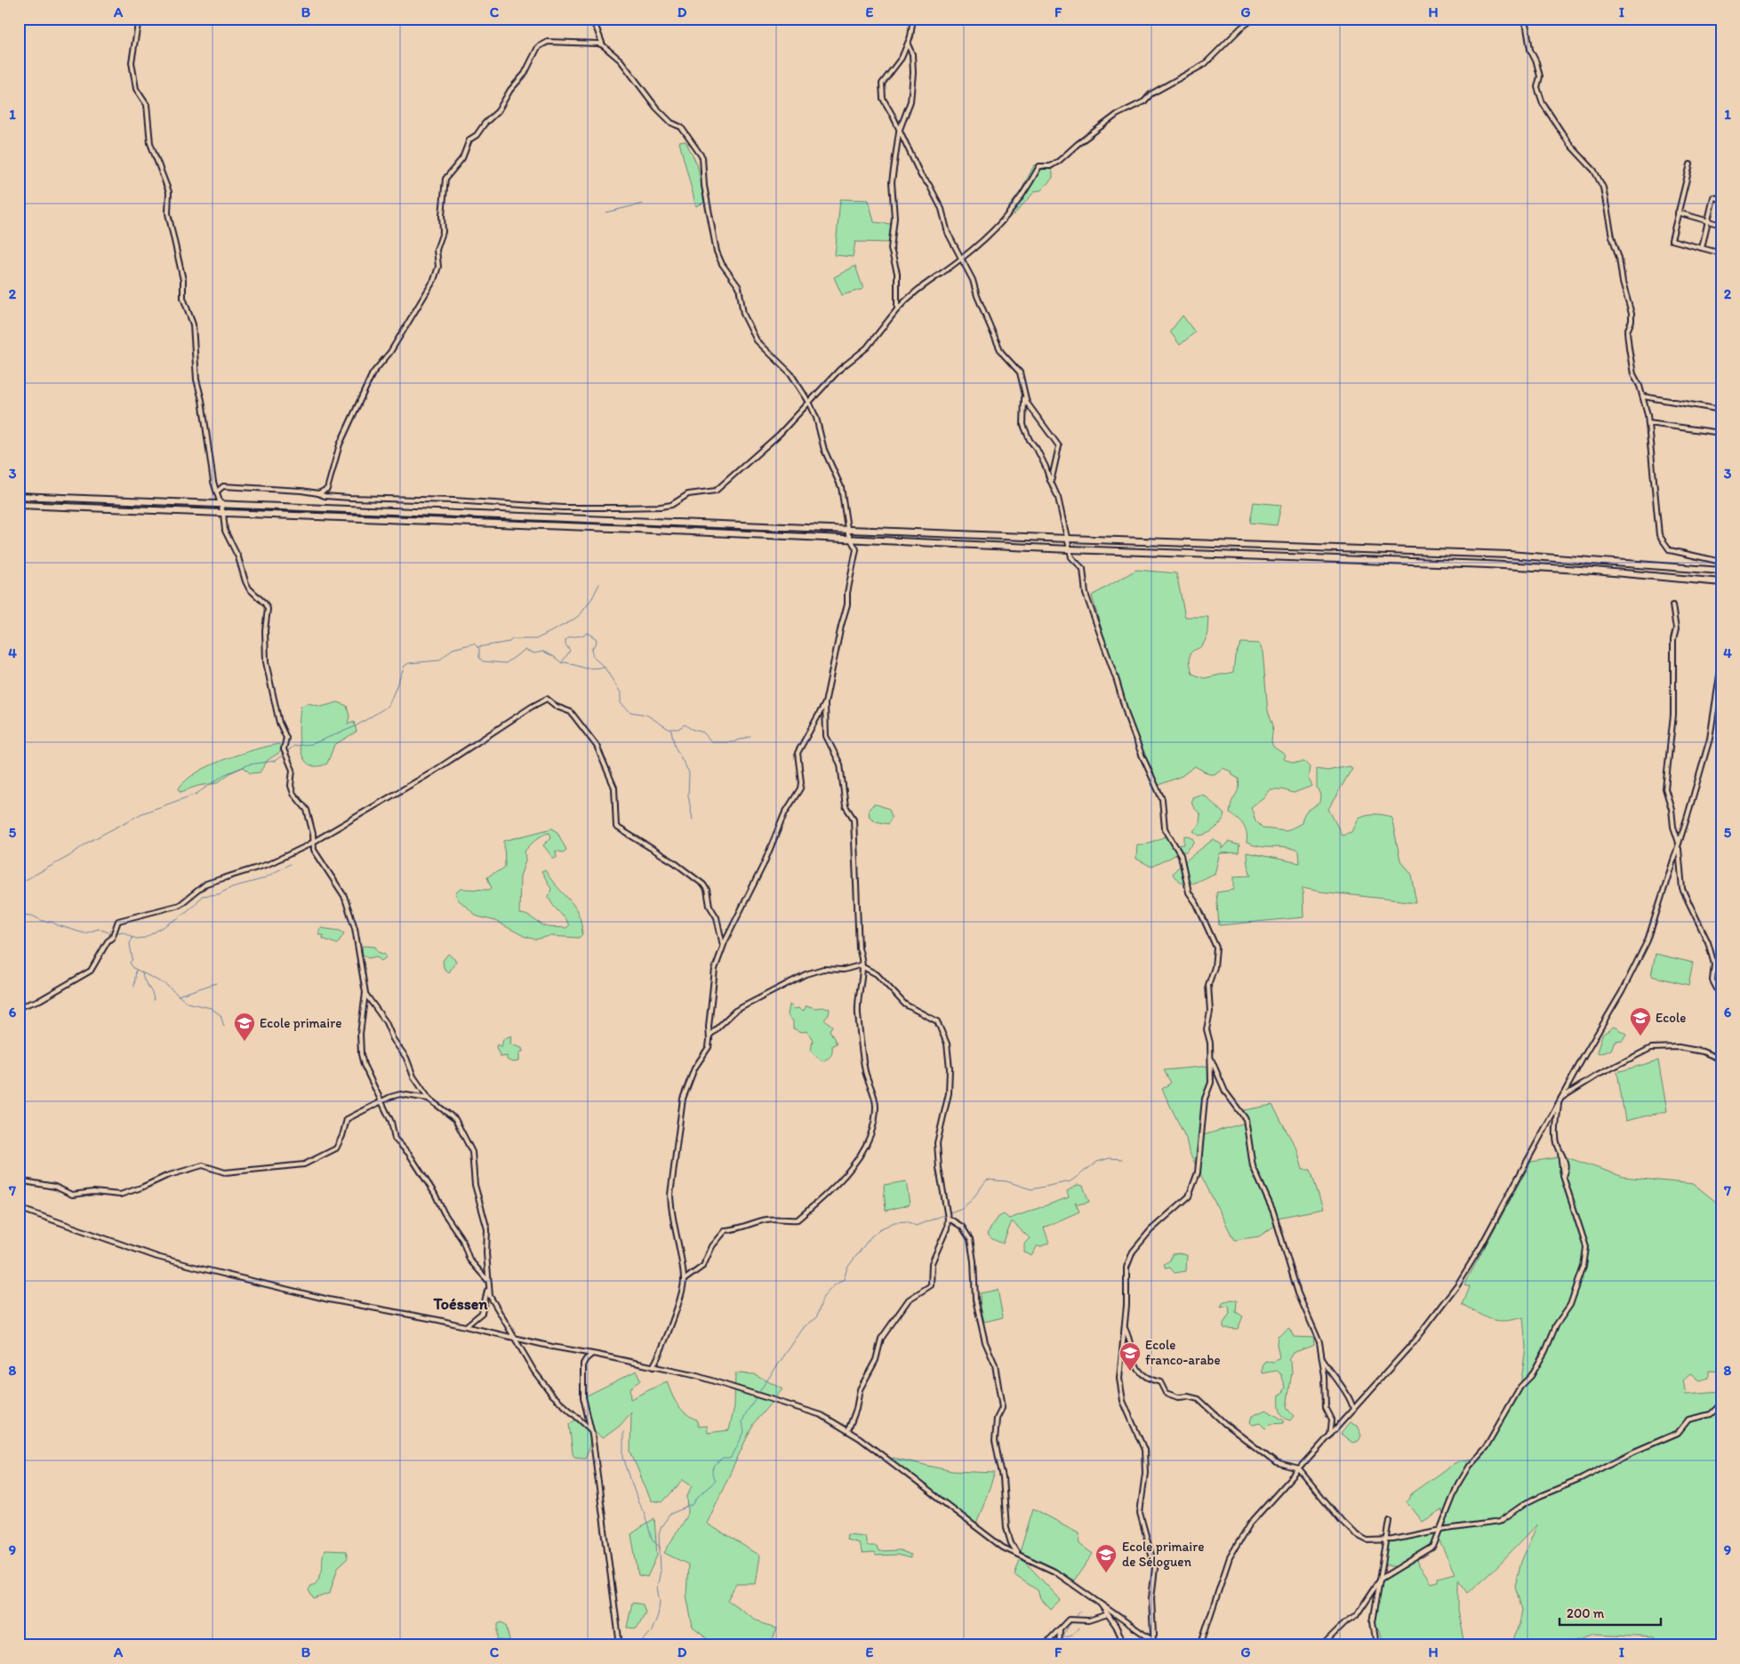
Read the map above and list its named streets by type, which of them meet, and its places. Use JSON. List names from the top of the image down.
{
  "districts": ["Toéssen"],
  "places": {
    "school or university": [
      "Ecole",
      "Ecole primaire",
      "Ecole franco-arabe",
      "Ecole primaire de Séloguen"
    ]
  },
  "scale_bar": "200 m",
  "grid": {
    "columns": [
      "A",
      "B",
      "C",
      "D",
      "E",
      "F",
      "G",
      "H",
      "I"
    ],
    "rows": [
      "1",
      "2",
      "3",
      "4",
      "5",
      "6",
      "7",
      "8",
      "9"
    ]
  }
}
